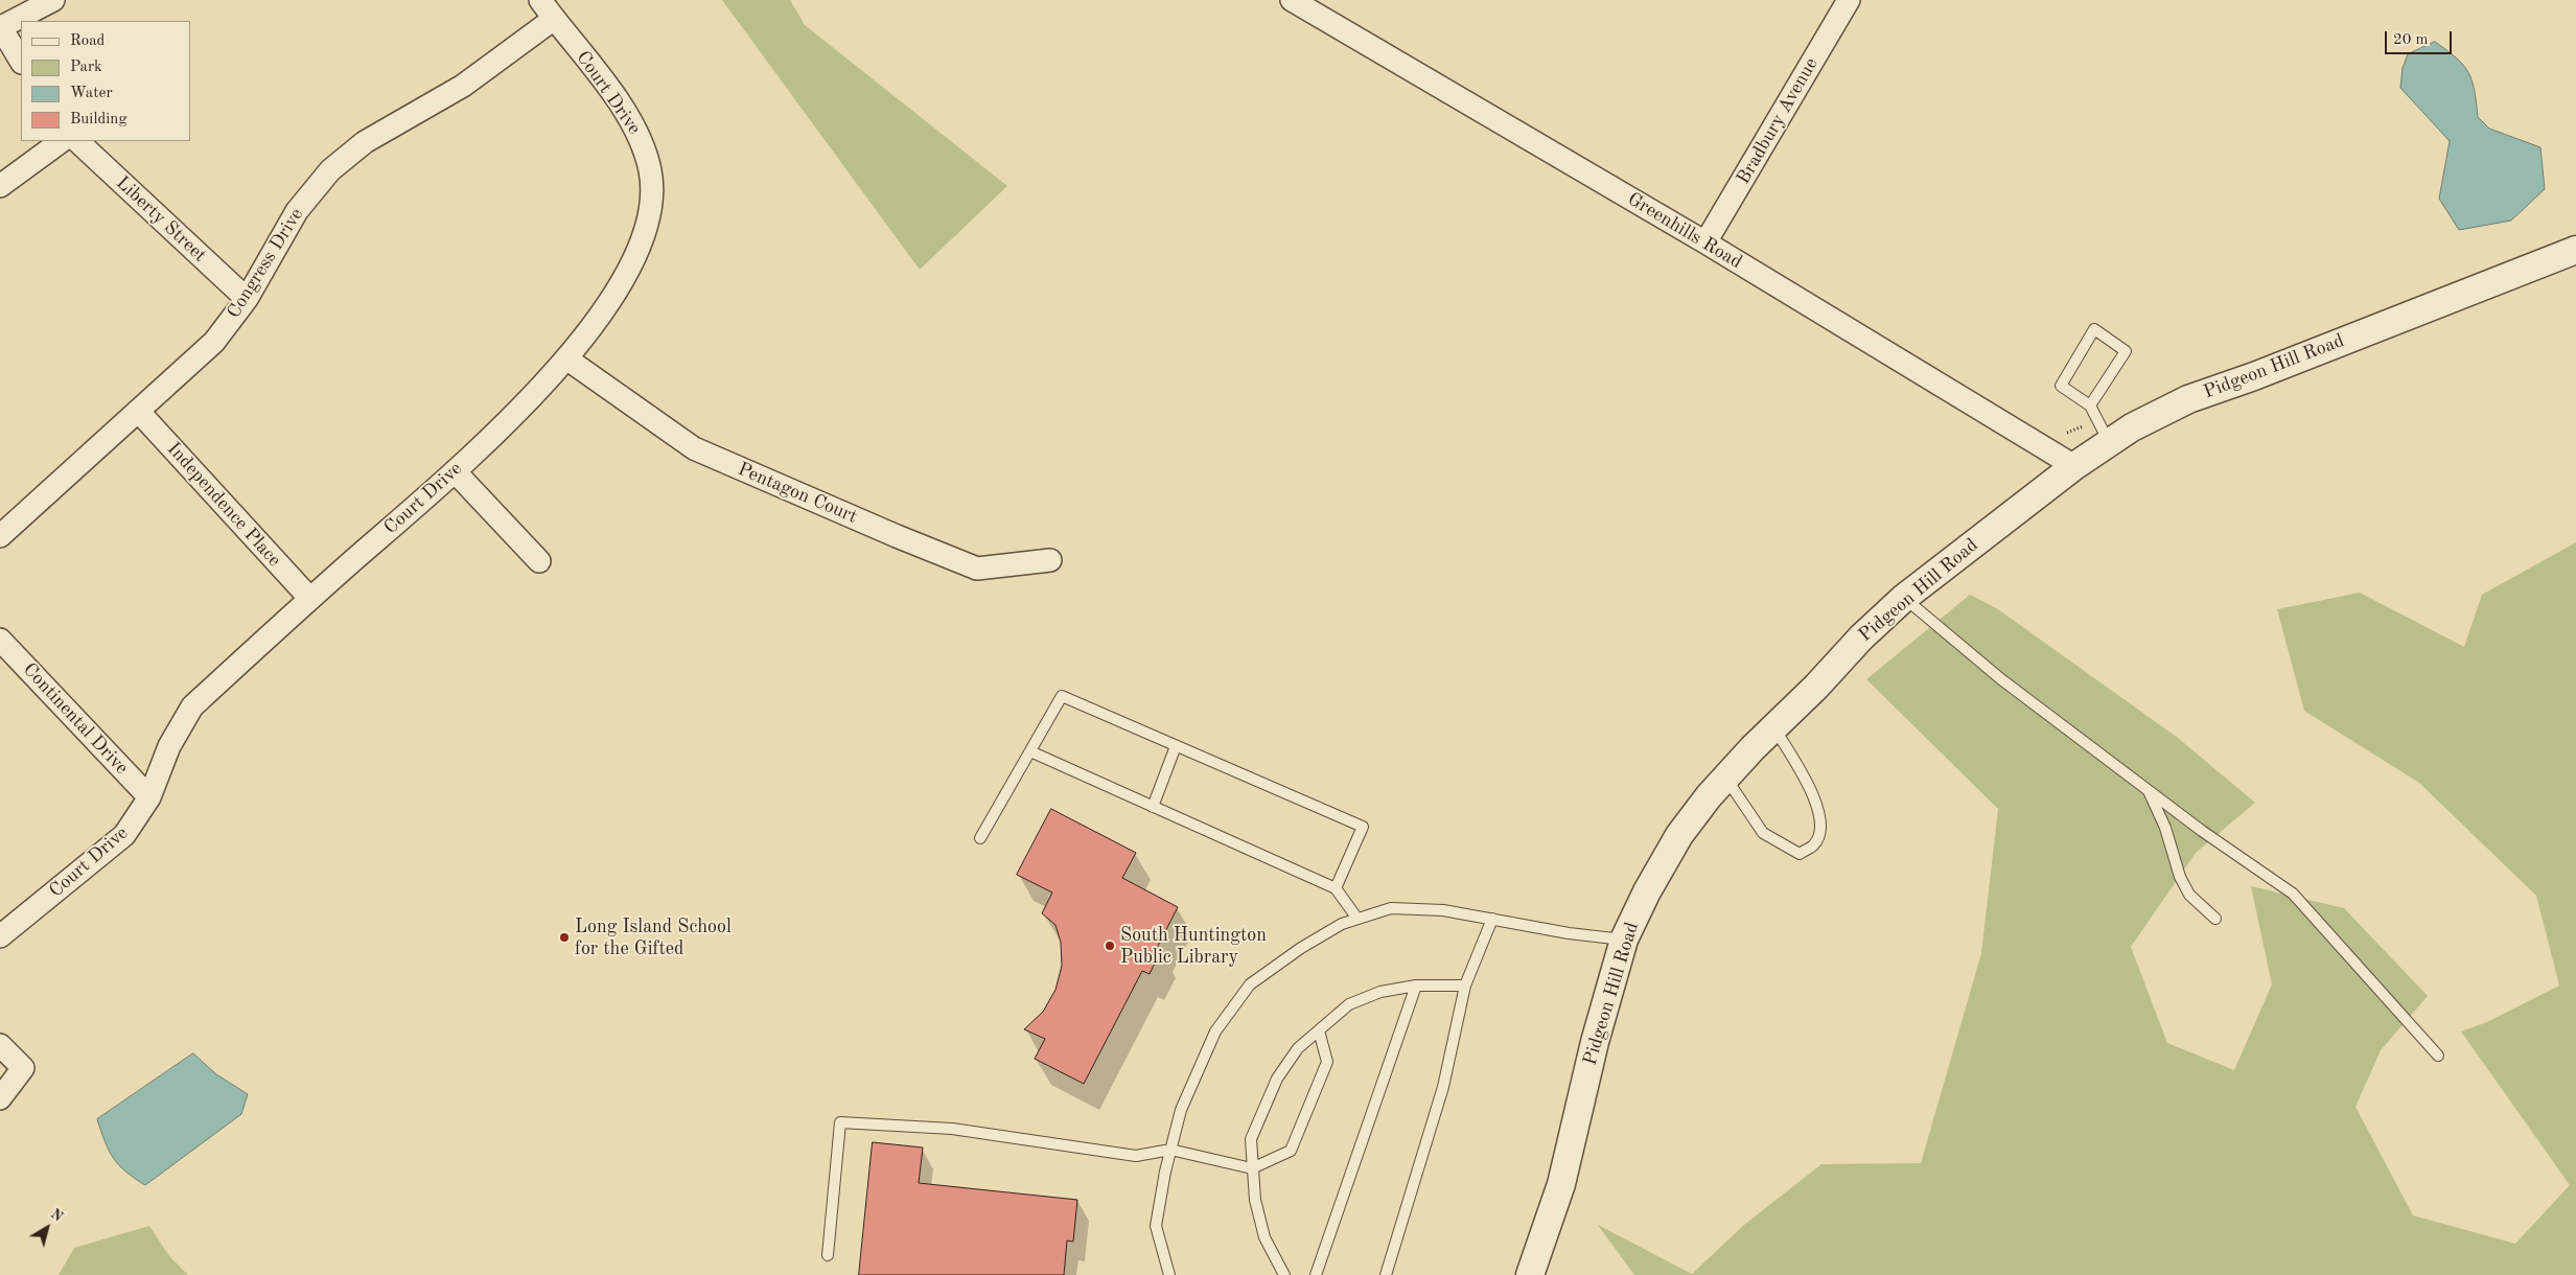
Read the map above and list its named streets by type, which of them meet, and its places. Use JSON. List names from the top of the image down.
{
  "streets": {
    "street": [
      "Court Drive",
      "Bradbury Avenue",
      "Liberty Street",
      "Greenhills Road",
      "Congress Drive",
      "Pidgeon Hill Road",
      "Pentagon Court",
      "Independence Place",
      "Continental Drive"
    ]
  },
  "crossings": [
    ["Court Drive", "Congress Drive"],
    ["Court Drive", "Pentagon Court"],
    ["Court Drive", "Independence Place"],
    ["Court Drive", "Continental Drive"],
    ["Bradbury Avenue", "Greenhills Road"],
    ["Liberty Street", "Congress Drive"],
    ["Greenhills Road", "Pidgeon Hill Road"],
    ["Congress Drive", "Independence Place"]
  ],
  "places": ["Long Island School for the Gifted", "South Huntington Public Library"],
  "legend": [
    "Road",
    "Park",
    "Water",
    "Building"
  ],
  "scale_bar": "20 m",
  "north": "top right"
}
